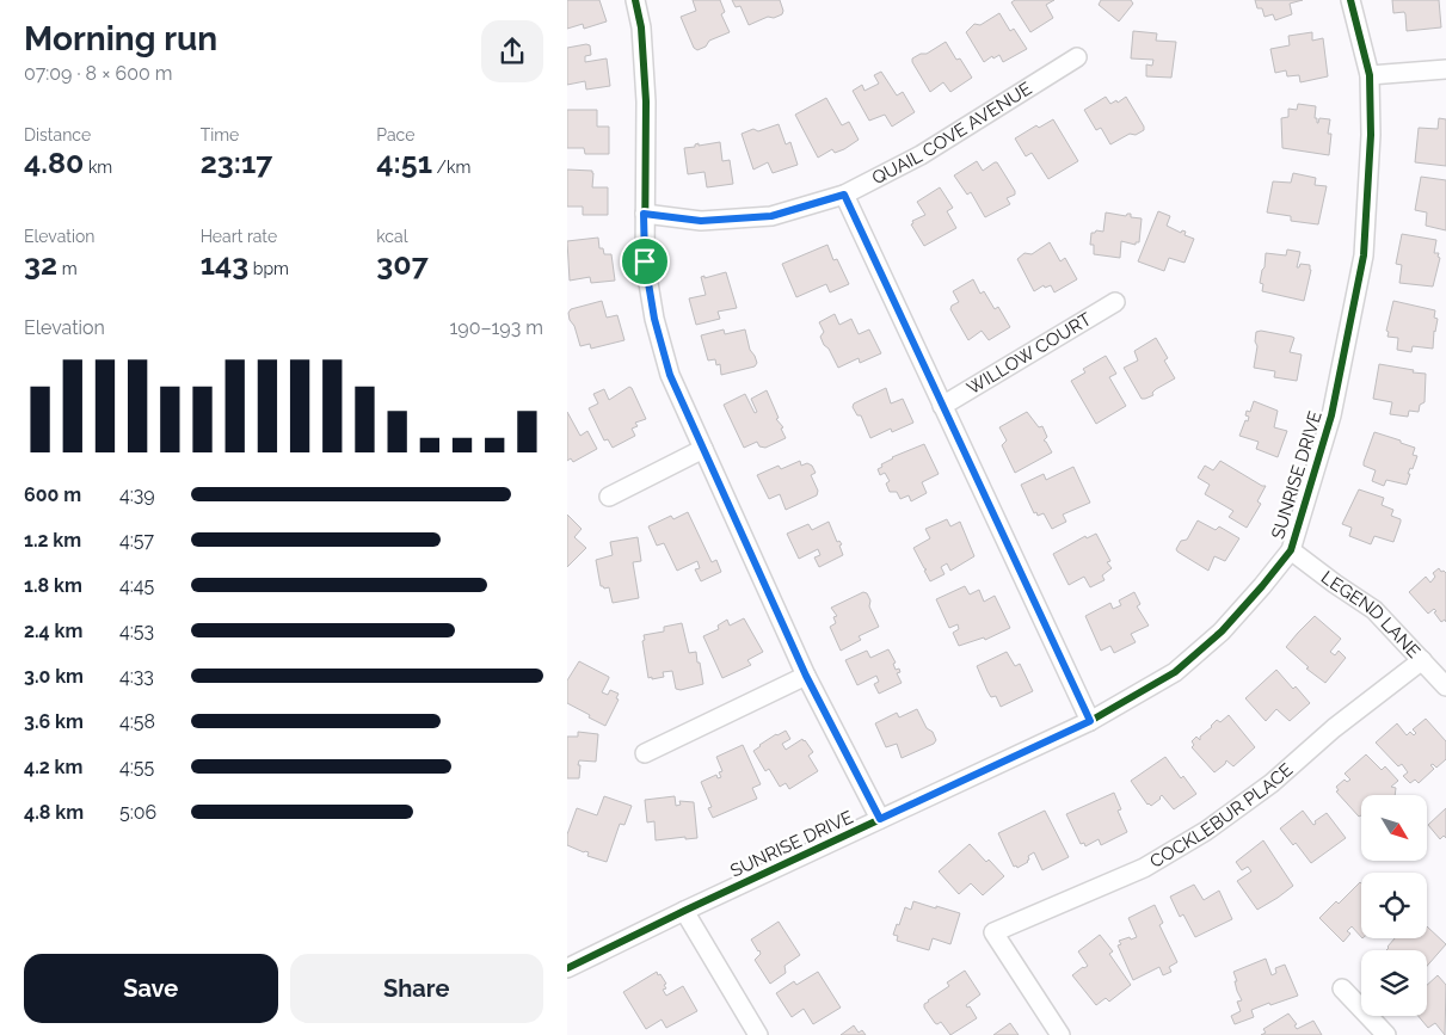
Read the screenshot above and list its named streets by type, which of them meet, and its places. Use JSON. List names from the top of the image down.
{
  "streets": {
    "street": [
      "QUAIL COVE AVENUE",
      "WILLOW COURT",
      "SUNRISE DRIVE",
      "LEGEND LANE",
      "COCKLEBUR PLACE"
    ]
  },
  "crossings": [
    ["SUNRISE DRIVE", "LEGEND LANE"],
    ["LEGEND LANE", "COCKLEBUR PLACE"]
  ],
  "north": "bottom right",
  "page": {
    "heading": ["Morning run", "07:09 · 8 × 600 m"],
    "stats": [
      ["Distance", "4.80 km"],
      ["Time", "23:17"],
      ["Pace", "4:51 /km"],
      ["Elevation", "32 m"],
      ["Heart rate", "143 bpm"],
      ["kcal", "307"]
    ],
    "chart": ["Elevation", "190–193 m"],
    "list": [
      {
        "name": "600 m",
        "note": "4:39"
      },
      {
        "name": "1.2 km",
        "note": "4:57"
      },
      {
        "name": "1.8 km",
        "note": "4:45"
      },
      {
        "name": "2.4 km",
        "note": "4:53"
      },
      {
        "name": "3.0 km",
        "note": "4:33"
      },
      {
        "name": "3.6 km",
        "note": "4:58"
      },
      {
        "name": "4.2 km",
        "note": "4:55"
      },
      {
        "name": "4.8 km",
        "note": "5:06"
      }
    ],
    "buttons": ["Save", "Share"]
  }
}
